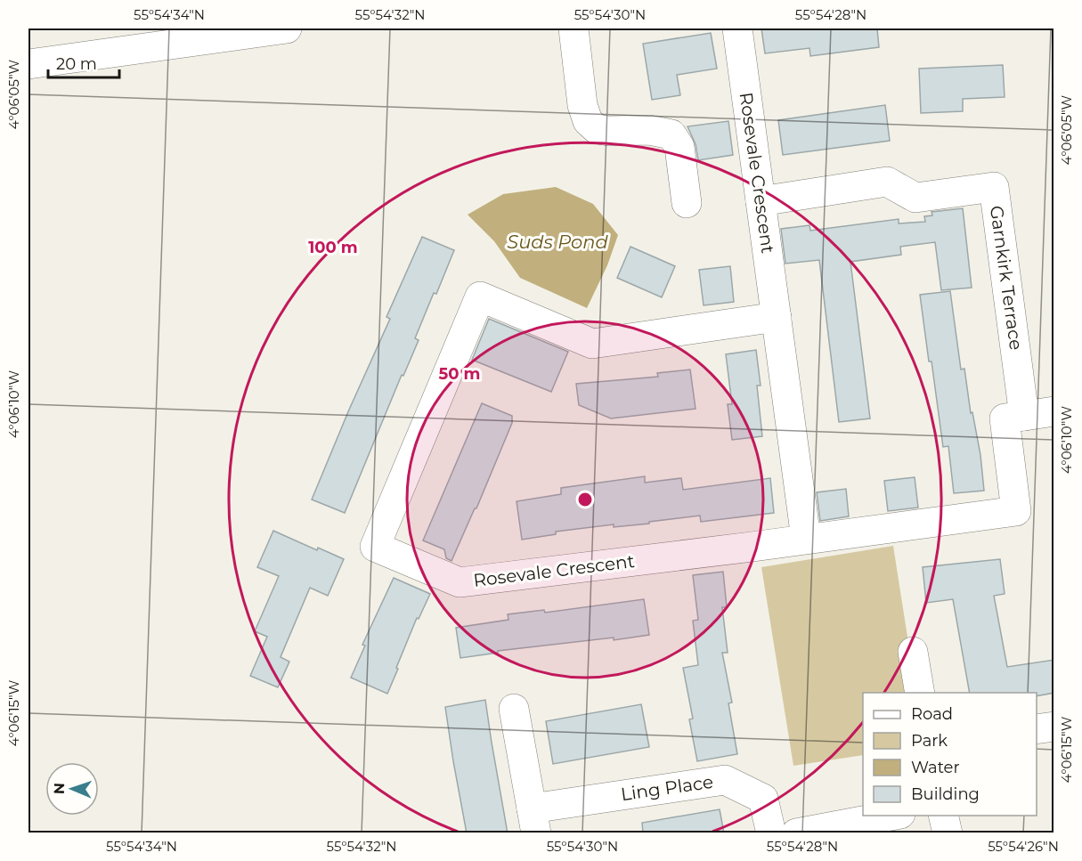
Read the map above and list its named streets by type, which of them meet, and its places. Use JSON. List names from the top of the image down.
{
  "streets": {
    "street": ["Rosevale Crescent", "Garnkirk Terrace", "Ling Place"]
  },
  "crossings": [
    ["Rosevale Crescent", "Garnkirk Terrace"]
  ],
  "water": ["Suds Pond"],
  "legend": [
    "Road",
    "Park",
    "Water",
    "Building"
  ],
  "scale_bar": "20 m",
  "north": "left",
  "coordinates": [
    "55°54'34\"N",
    "55°54'32\"N",
    "55°54'30\"N",
    "55°54'28\"N",
    "4°06'05\"W",
    "4°06'10\"W",
    "4°06'15\"W",
    "55°54'26\"N"
  ],
  "rings": ["100 m", "50 m"]
}
